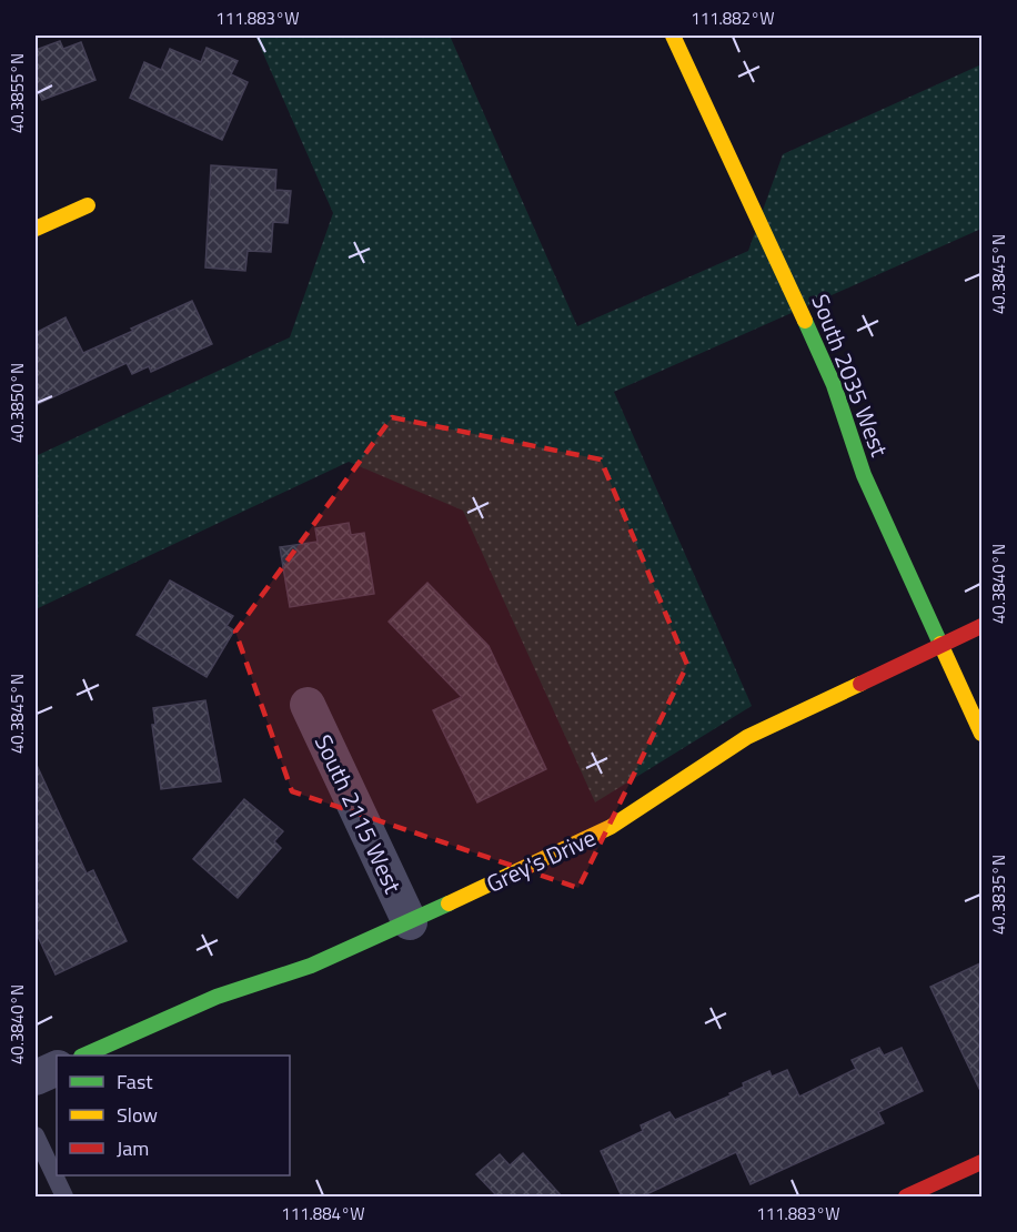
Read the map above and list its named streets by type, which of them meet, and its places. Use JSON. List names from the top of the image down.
{
  "streets": {
    "street": ["South 2035 West", "South 2115 West", "Grey's Drive"]
  },
  "crossings": [
    ["South 2035 West", "Grey's Drive"],
    ["South 2115 West", "Grey's Drive"]
  ],
  "legend": ["Fast", "Slow", "Jam"],
  "coordinates": [
    "111.883°W",
    "111.882°W",
    "40.3855°N",
    "40.3845°N",
    "40.3850°N",
    "40.3840°N",
    "40.3835°N",
    "111.884°W"
  ]
}
